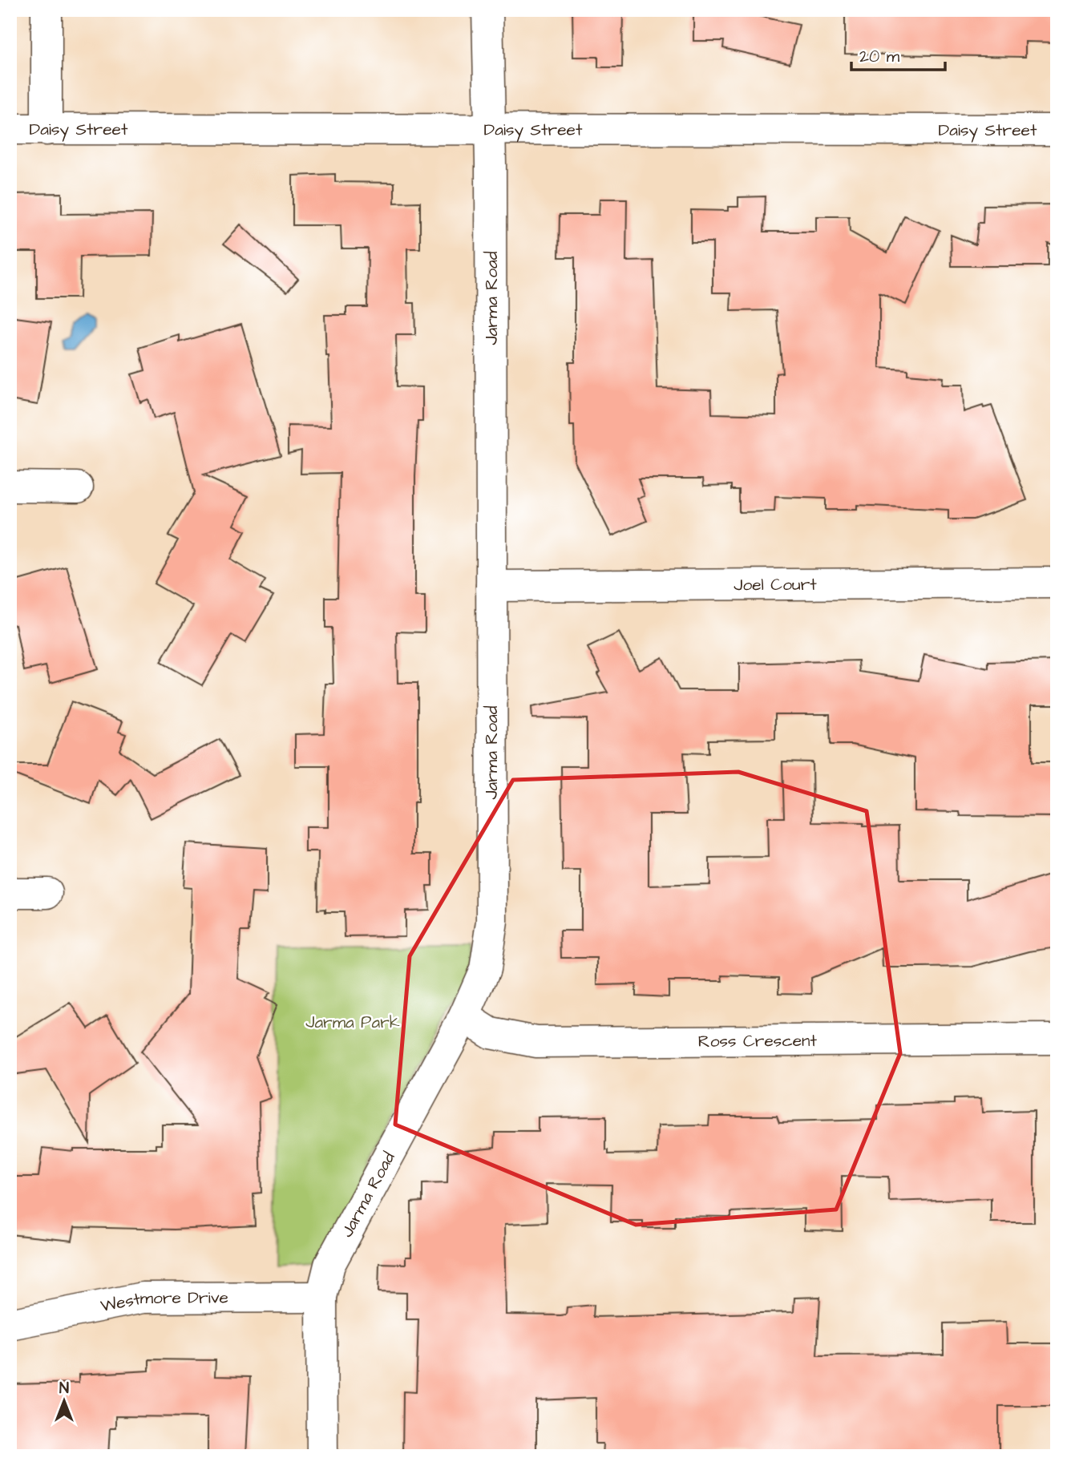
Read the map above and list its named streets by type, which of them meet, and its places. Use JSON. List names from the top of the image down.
{
  "streets": {
    "street": [
      "Daisy Street",
      "Jarma Road",
      "Joel Court",
      "Ross Crescent",
      "Westmore Drive"
    ]
  },
  "crossings": [
    ["Daisy Street", "Jarma Road"],
    ["Jarma Road", "Joel Court"],
    ["Jarma Road", "Ross Crescent"],
    ["Jarma Road", "Westmore Drive"]
  ],
  "parks": ["Jarma Park"],
  "scale_bar": "20 m",
  "north": "top"
}
